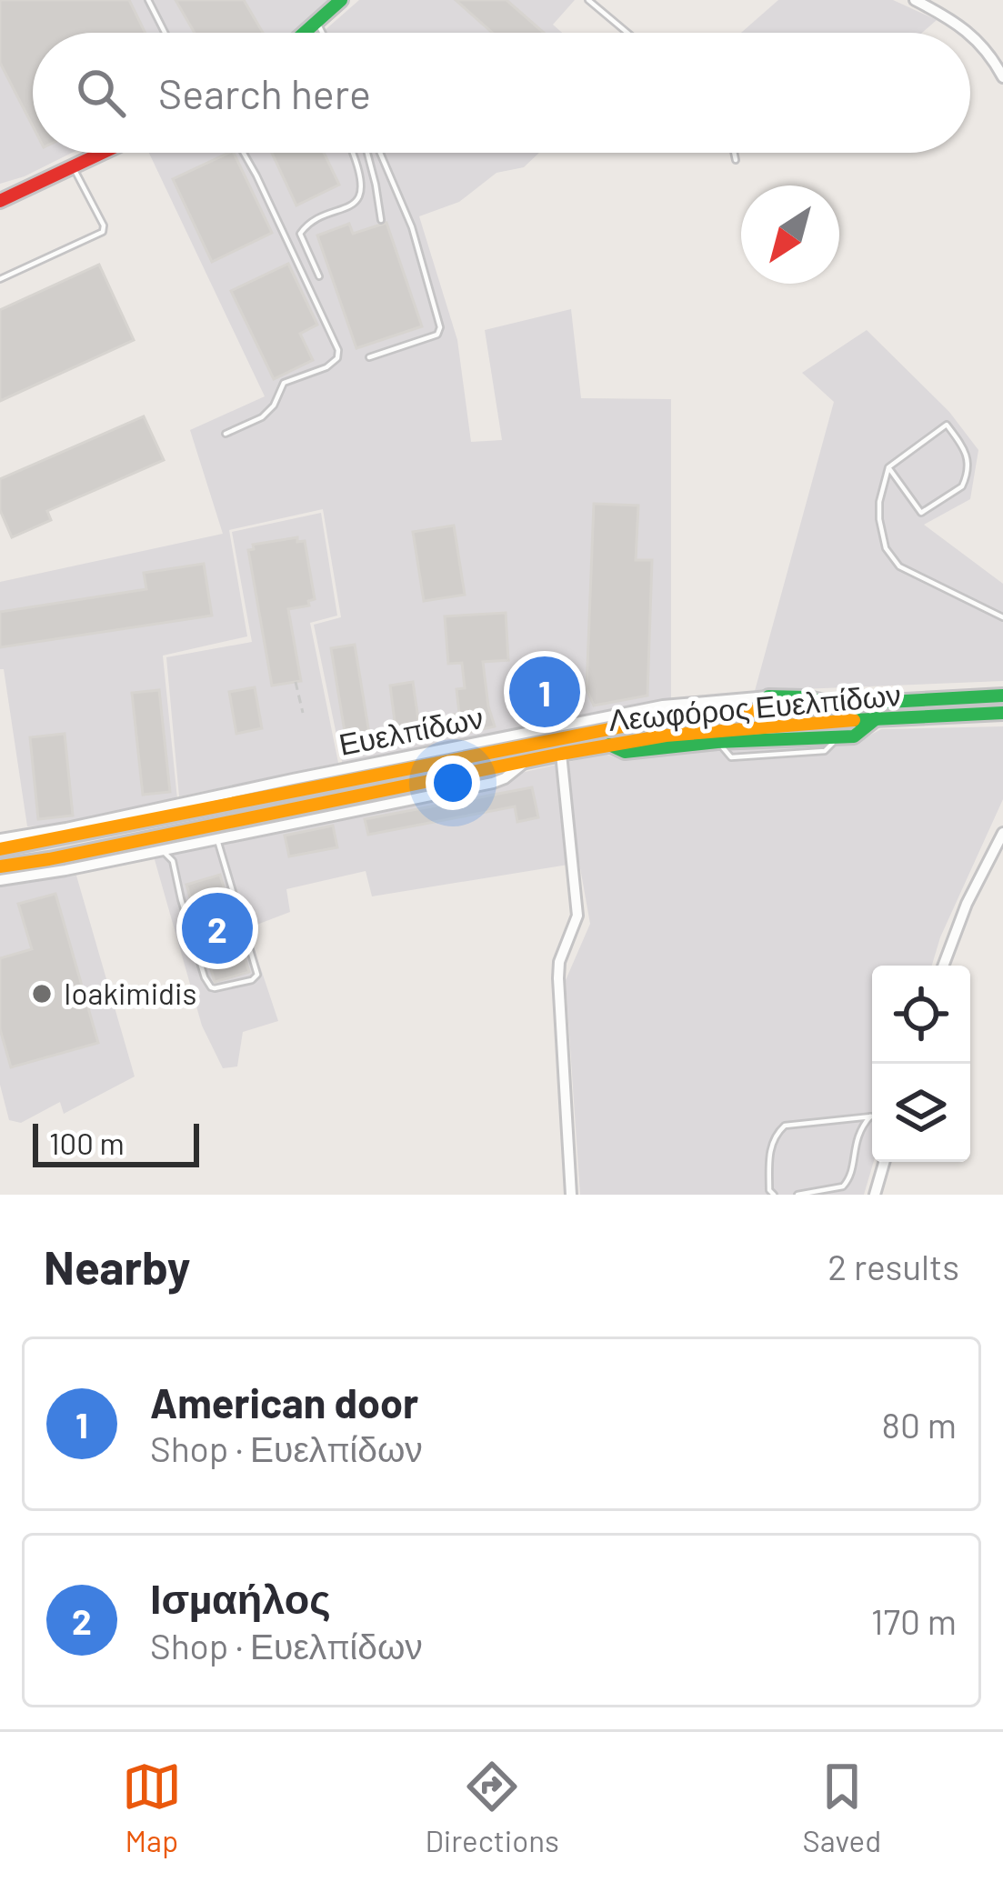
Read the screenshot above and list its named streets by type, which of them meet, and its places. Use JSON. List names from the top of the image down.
{
  "streets": {
    "main road": ["Λεωφόρος Ευελπίδων"]
  },
  "places": ["Ioakimidis"],
  "scale_bar": "100 m",
  "north": "bottom left",
  "page": {
    "search": "Search here",
    "pins": ["1", "2"],
    "scale": "100 m",
    "heading": ["Nearby", "2 results"],
    "list": [
      {
        "mark": "1",
        "name": "American door",
        "note": "Shop · Ευελπίδων",
        "value": "80 m"
      },
      {
        "mark": "2",
        "name": "Ισμαήλος",
        "note": "Shop · Ευελπίδων",
        "value": "170 m"
      }
    ],
    "nav": ["Map", "Directions", "Saved"]
  }
}
